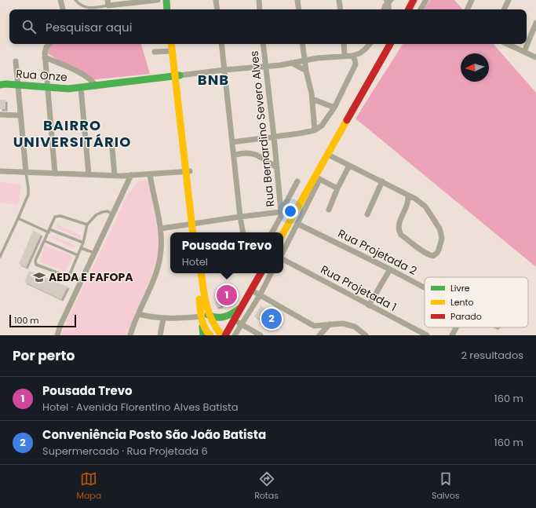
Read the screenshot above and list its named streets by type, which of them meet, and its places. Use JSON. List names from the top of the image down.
{
  "streets": {
    "main road": ["Rua Onze"],
    "street": ["Rua Bernardino Severo Alves", "Rua Projetada 2", "Rua Projetada 1"]
  },
  "districts": ["BNB", "BAIRRO UNIVERSITÁRIO"],
  "places": {
    "school or university": ["AEDA E FAFOPA"]
  },
  "legend": ["Livre", "Lento", "Parado"],
  "scale_bar": "100 m",
  "north": "left",
  "page": {
    "search": "Pesquisar aqui",
    "popup": ["Pousada Trevo", "Hotel"],
    "pins": ["1", "2"],
    "scale": "100 m",
    "heading": ["Por perto", "2 resultados"],
    "list": [
      {
        "mark": "1",
        "name": "Pousada Trevo",
        "note": "Hotel · Avenida Florentino Alves Batista",
        "value": "160 m"
      },
      {
        "mark": "2",
        "name": "Conveniência Posto São João Batista",
        "note": "Supermercado · Rua Projetada 6",
        "value": "160 m"
      }
    ],
    "nav": ["Mapa", "Rotas", "Salvos"]
  }
}
